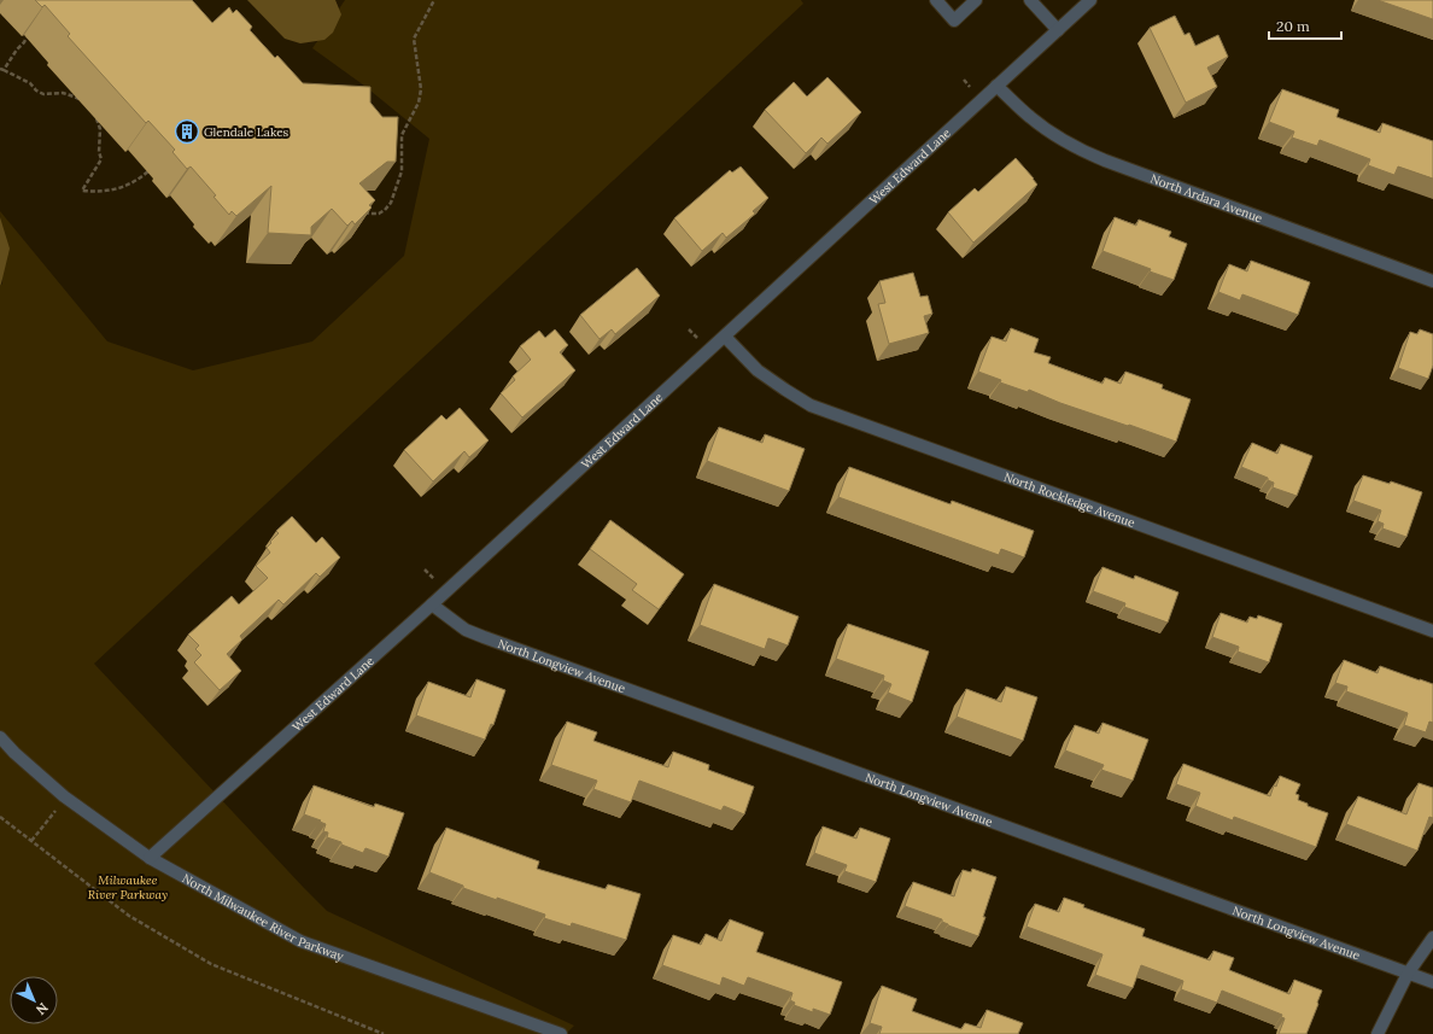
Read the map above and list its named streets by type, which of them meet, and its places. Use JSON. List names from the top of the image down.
{
  "streets": {
    "street": [
      "West Edward Lane",
      "North Ardara Avenue",
      "North Rockledge Avenue",
      "North Longview Avenue",
      "North Milwaukee River Parkway"
    ]
  },
  "crossings": [
    ["West Edward Lane", "North Ardara Avenue"],
    ["West Edward Lane", "North Rockledge Avenue"],
    ["West Edward Lane", "North Longview Avenue"],
    ["West Edward Lane", "North Milwaukee River Parkway"]
  ],
  "parks": ["Milwaukee River Parkway"],
  "places": {
    "building": ["Glendale Lakes"]
  },
  "scale_bar": "20 m",
  "north": "bottom right"
}
